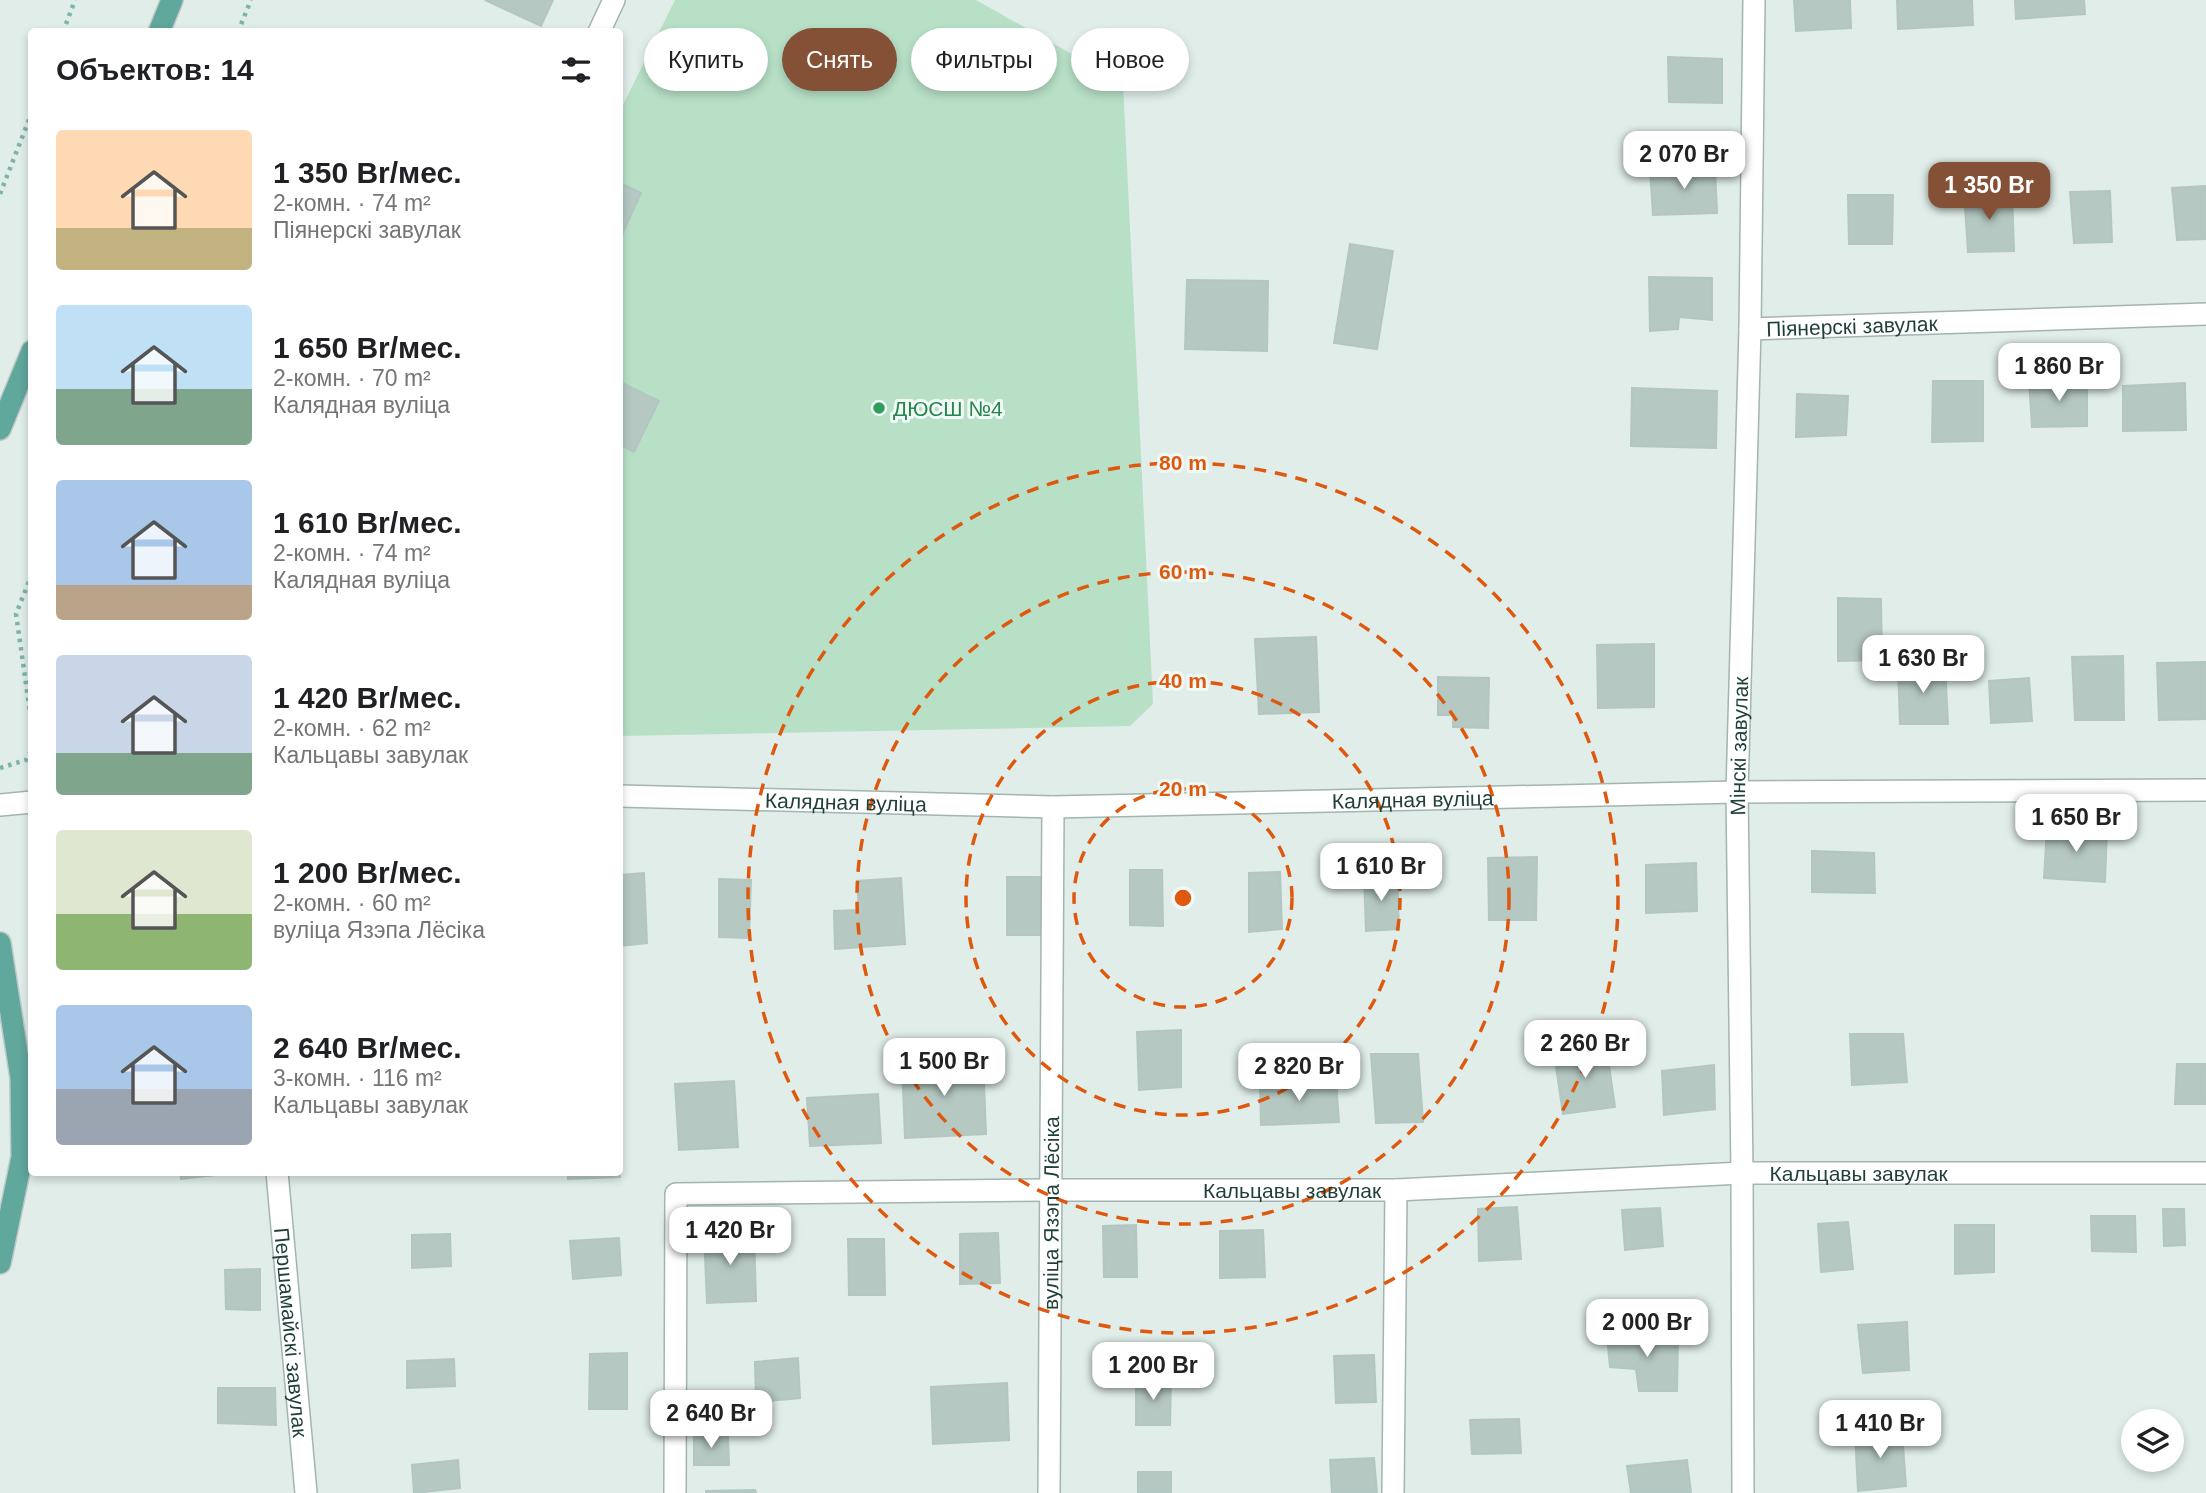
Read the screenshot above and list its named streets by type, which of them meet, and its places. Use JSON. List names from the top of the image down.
{
  "streets": {
    "street": [
      "Піянерскі завулак",
      "Мінскі завулак",
      "Калядная вуліца",
      "Кальцавы завулак",
      "вуліца Язэпа Лёсіка",
      "Першамайскі завулак"
    ]
  },
  "crossings": [
    ["Піянерскі завулак", "Мінскі завулак"],
    ["Мінскі завулак", "Калядная вуліца"],
    ["Мінскі завулак", "Кальцавы завулак"],
    ["Калядная вуліца", "вуліца Язэпа Лёсіка"],
    ["Кальцавы завулак", "вуліца Язэпа Лёсіка"]
  ],
  "places": ["ДЮСШ №4"],
  "page": {
    "chip": [
      "Купить",
      "Снять",
      "Фильтры",
      "Новое"
    ],
    "heading": "Объектов: 14",
    "list": [
      {
        "name": "1 350 Br/мес.",
        "note": "2-комн. · 74 m² · Піянерскі завулак"
      },
      {
        "name": "1 650 Br/мес.",
        "note": "2-комн. · 70 m² · Калядная вуліца"
      },
      {
        "name": "1 610 Br/мес.",
        "note": "2-комн. · 74 m² · Калядная вуліца"
      },
      {
        "name": "1 420 Br/мес.",
        "note": "2-комн. · 62 m² · Кальцавы завулак"
      },
      {
        "name": "1 200 Br/мес.",
        "note": "2-комн. · 60 m² · вуліца Язэпа Лёсіка"
      },
      {
        "name": "2 640 Br/мес.",
        "note": "3-комн. · 116 m² · Кальцавы завулак"
      }
    ],
    "price": [
      "2 070 Br",
      "1 350 Br",
      "1 860 Br",
      "1 630 Br",
      "1 650 Br",
      "1 610 Br",
      "2 260 Br",
      "1 500 Br",
      "2 820 Br",
      "1 420 Br",
      "2 000 Br",
      "1 200 Br",
      "2 640 Br",
      "1 410 Br"
    ]
  },
  "rings": [
    "80 m",
    "60 m",
    "40 m",
    "20 m"
  ]
}
